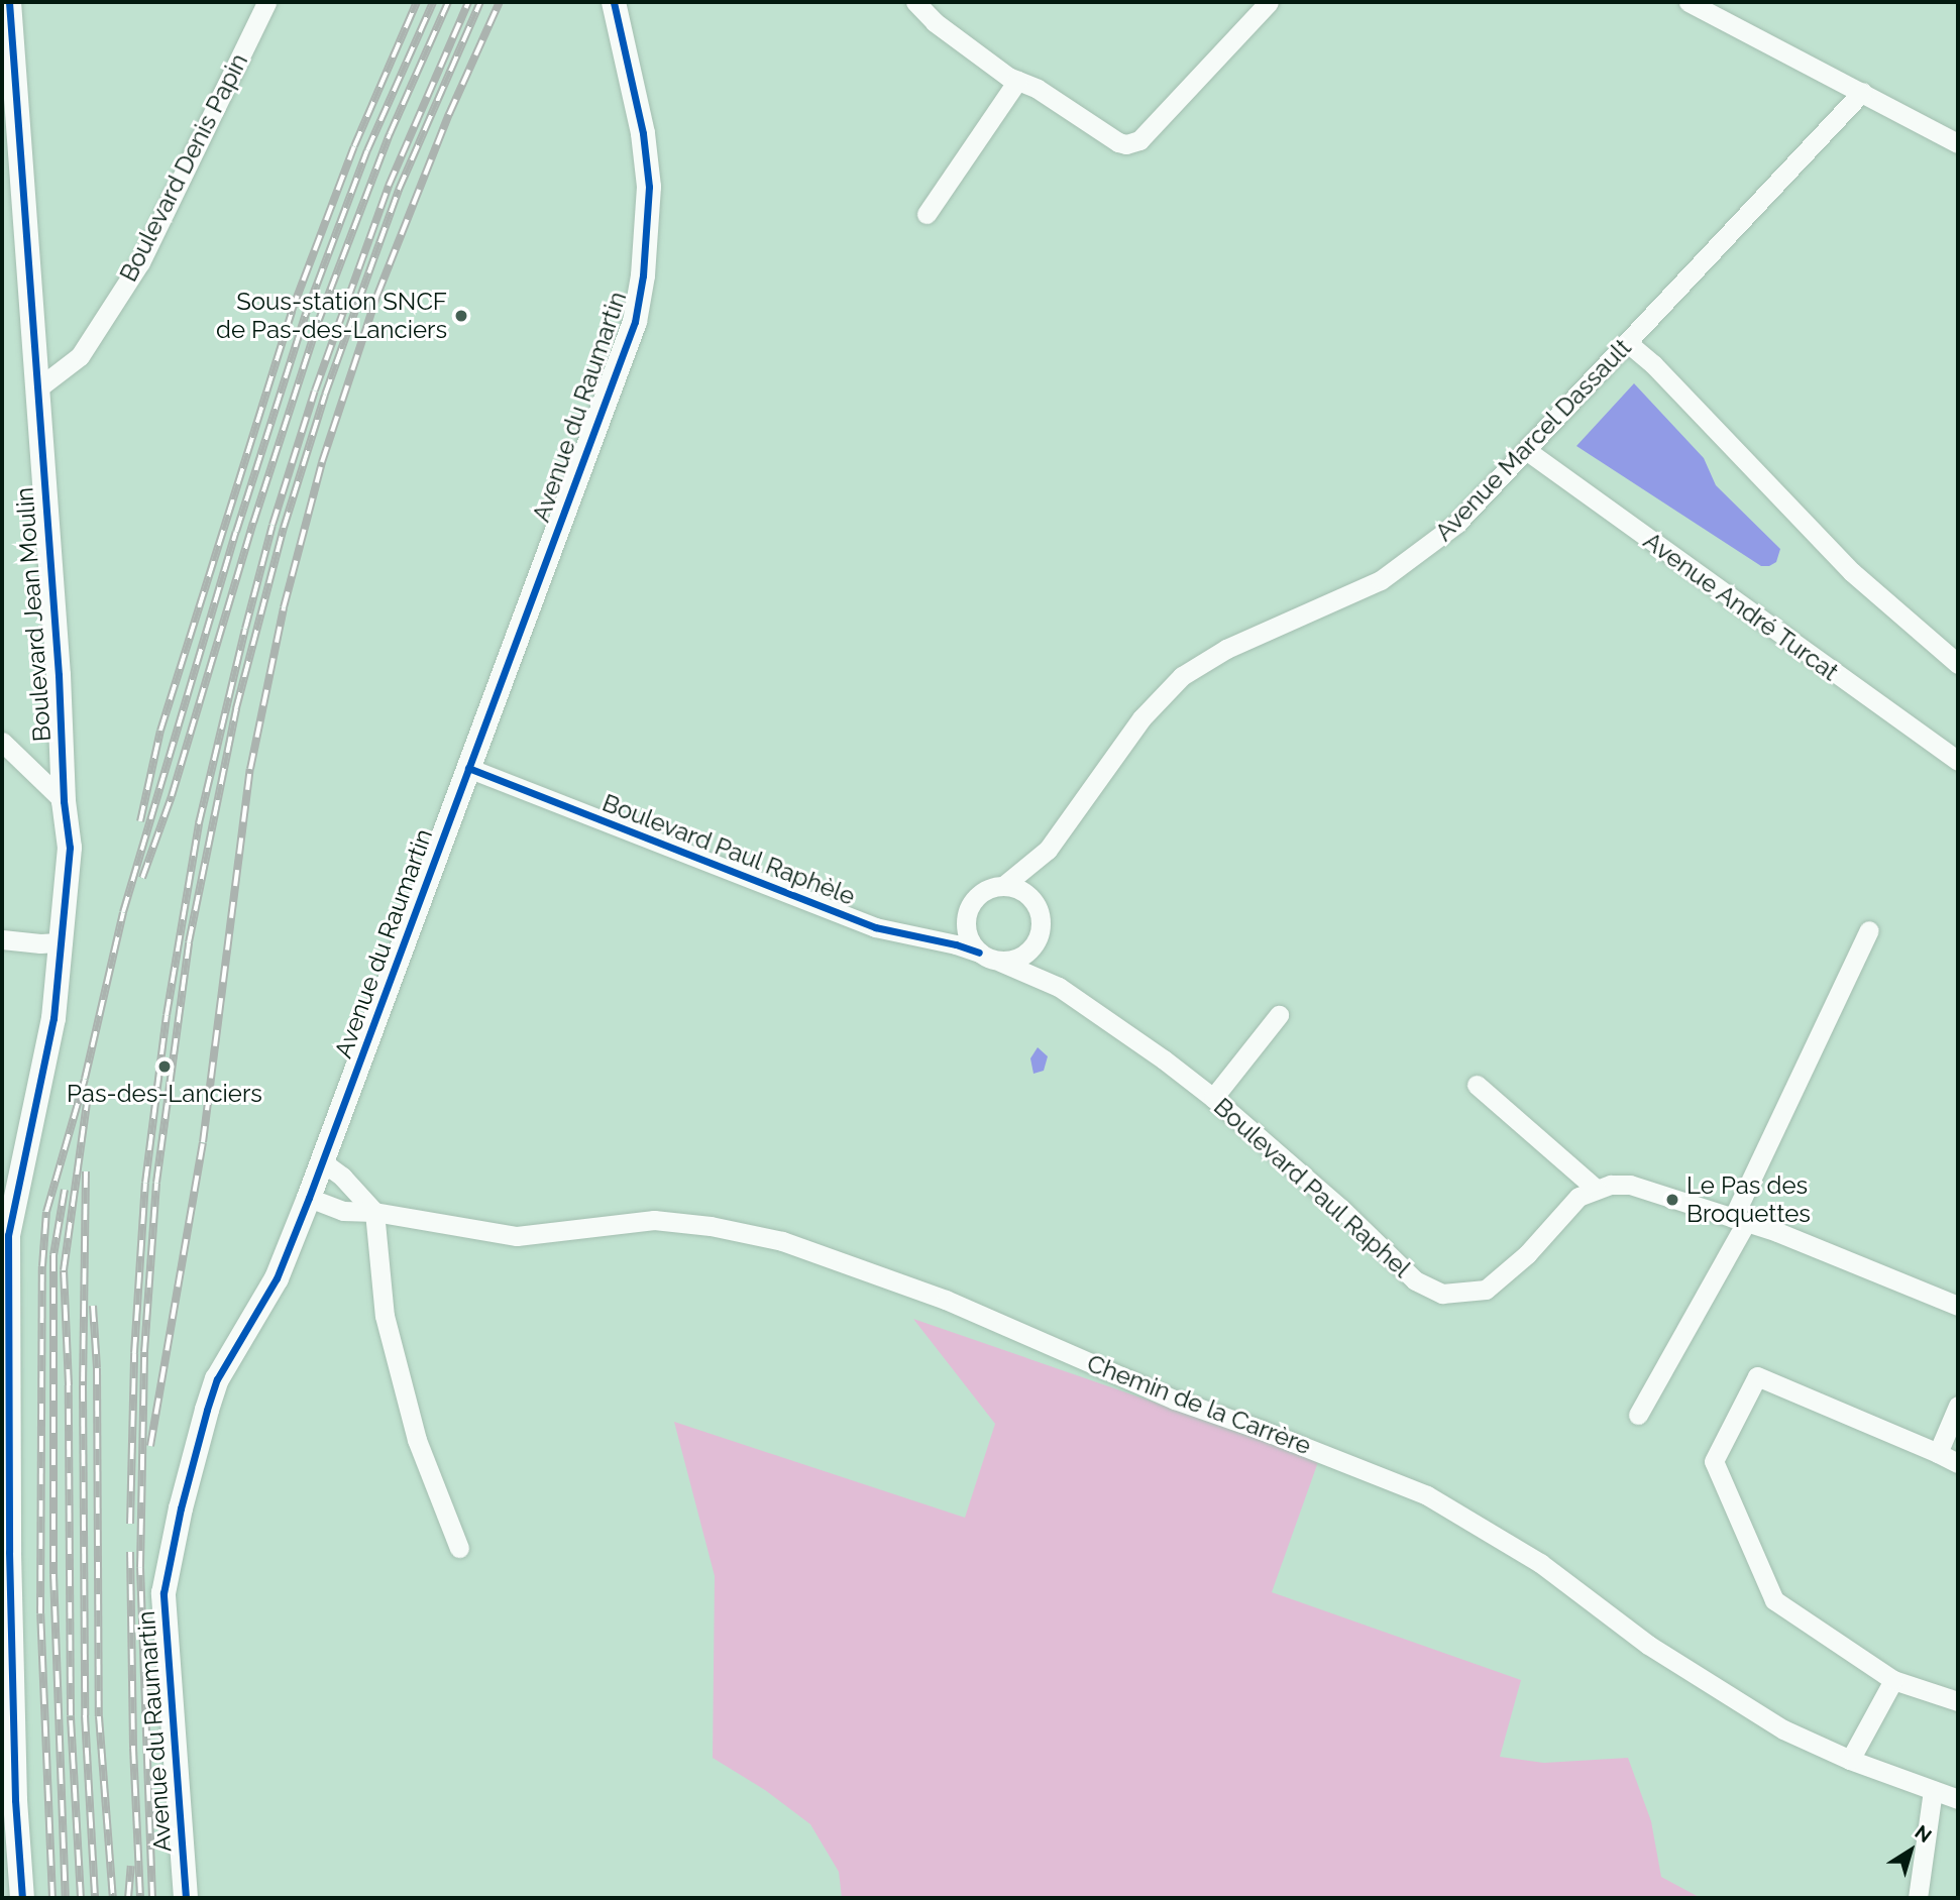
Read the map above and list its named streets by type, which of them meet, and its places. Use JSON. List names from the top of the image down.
{
  "streets": {
    "street": [
      "Boulevard Denis Papin",
      "Avenue du Raumartin",
      "Avenue Marcel Dassault",
      "Avenue André Turcat",
      "Boulevard Jean Moulin",
      "Boulevard Paul Raphèle",
      "Boulevard Paul Raphel",
      "Chemin de la Carrère"
    ]
  },
  "crossings": [
    ["Boulevard Denis Papin", "Boulevard Jean Moulin"],
    ["Avenue du Raumartin", "Boulevard Paul Raphèle"],
    ["Avenue du Raumartin", "Chemin de la Carrère"],
    ["Avenue Marcel Dassault", "Avenue André Turcat"],
    ["Avenue Marcel Dassault", "Boulevard Paul Raphèle"],
    ["Avenue Marcel Dassault", "Boulevard Paul Raphel"],
    ["Boulevard Paul Raphèle", "Boulevard Paul Raphel"]
  ],
  "places": ["Sous-station SNCF de Pas-des-Lanciers", "Pas-des-Lanciers", "Le Pas des Broquettes"],
  "north": "top right"
}
